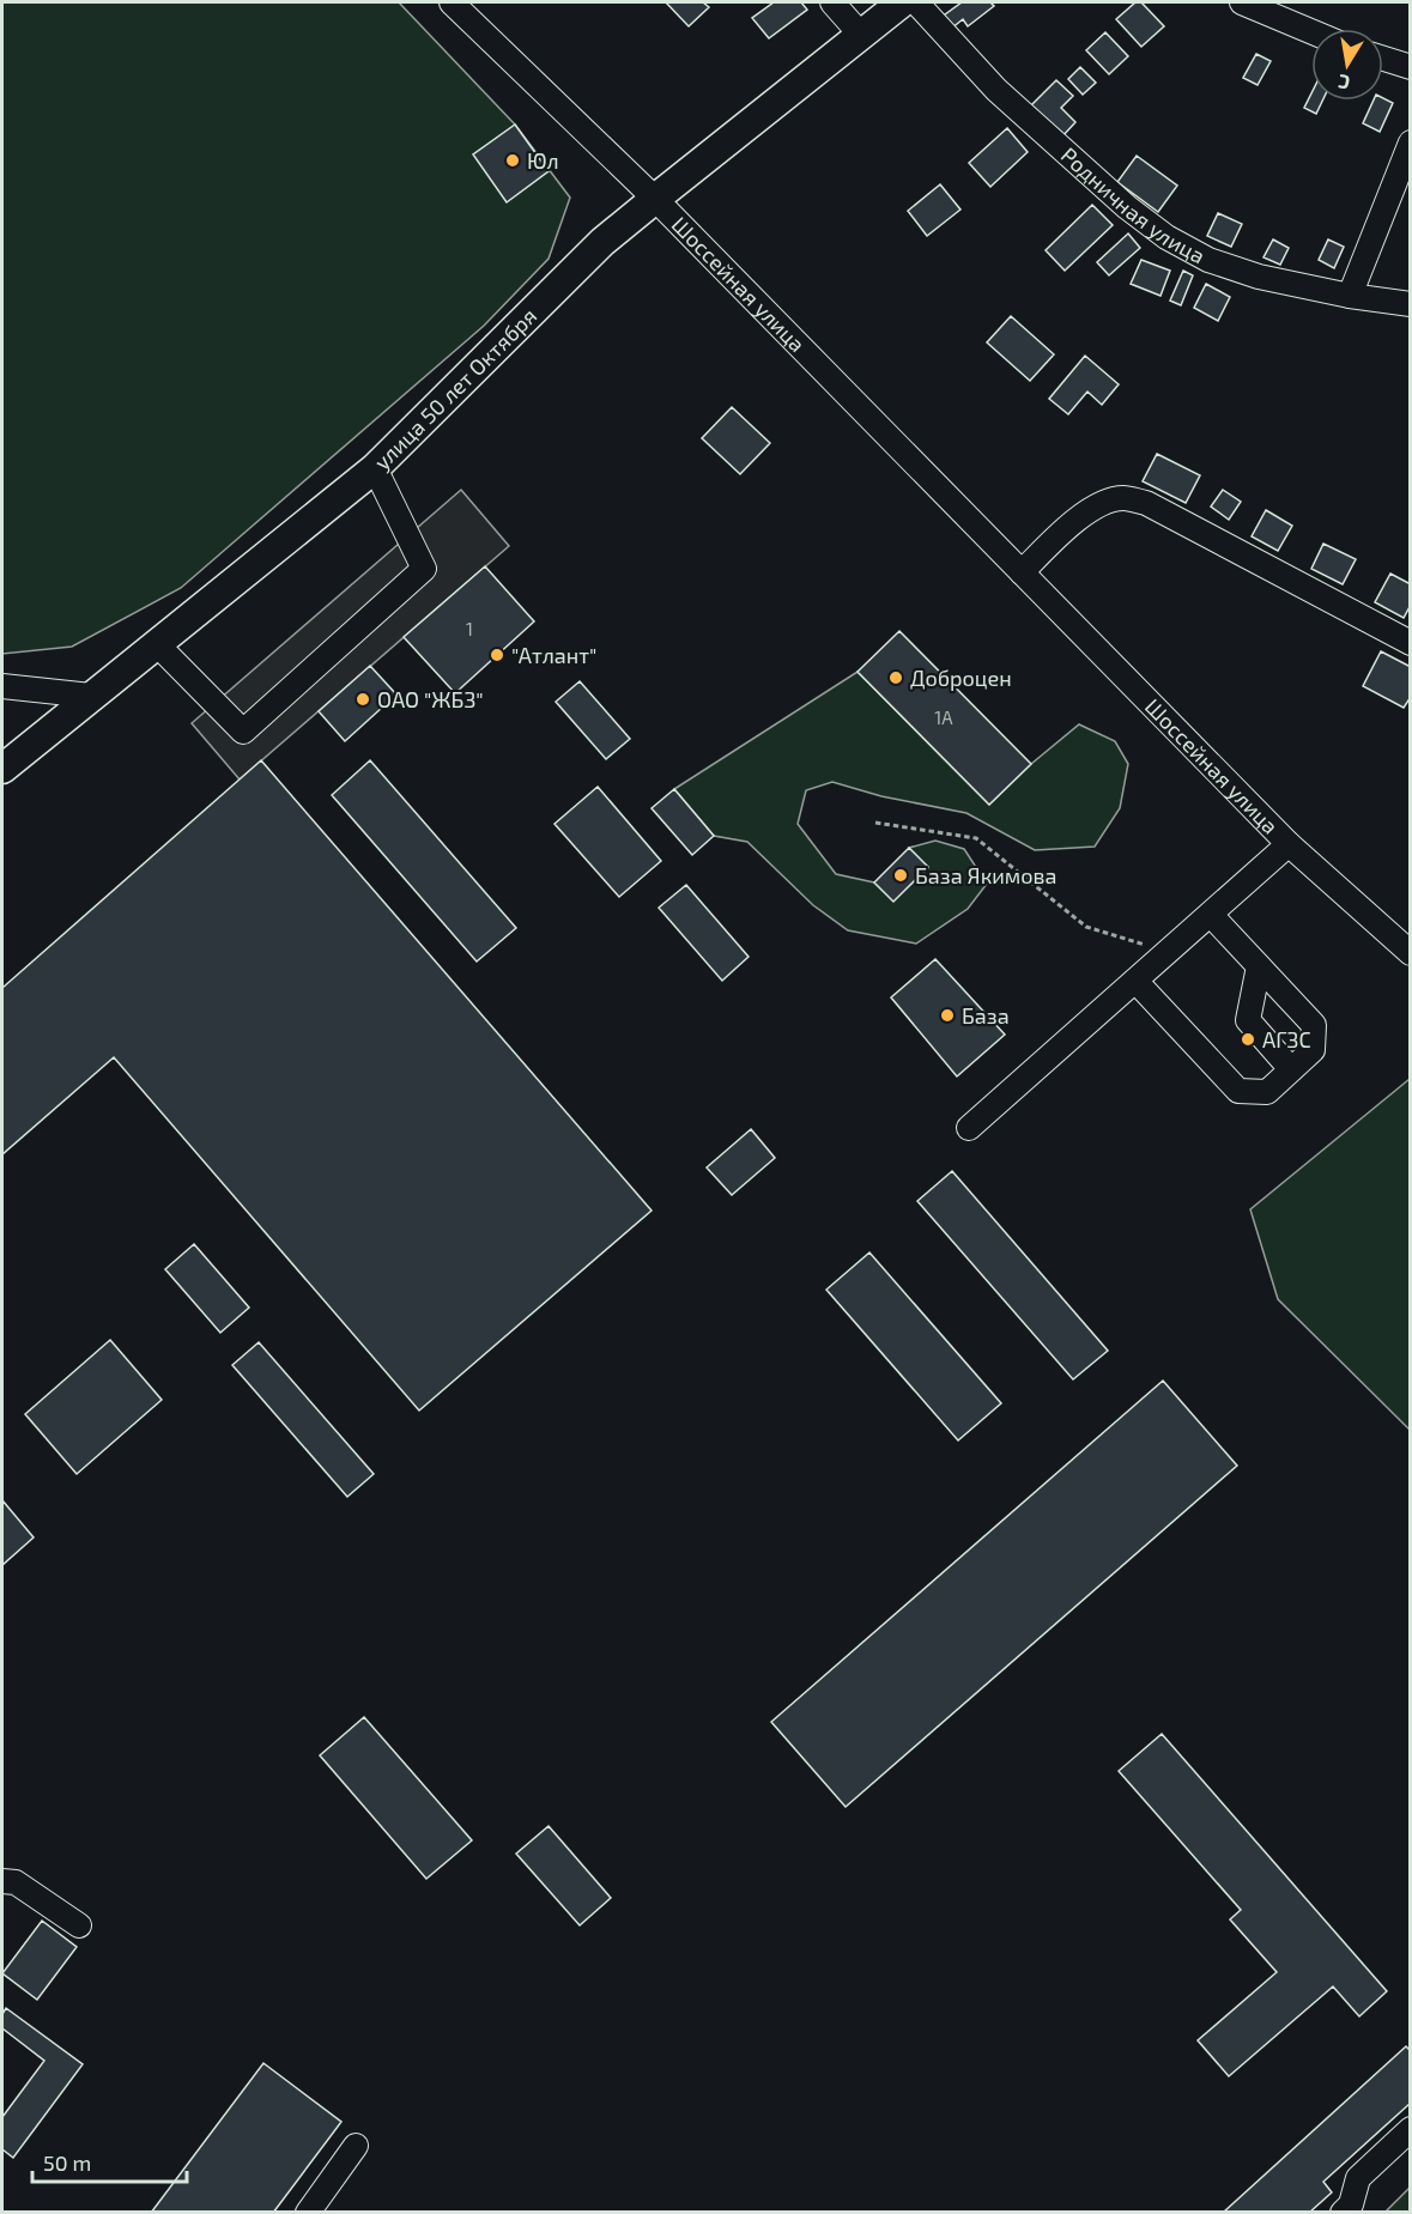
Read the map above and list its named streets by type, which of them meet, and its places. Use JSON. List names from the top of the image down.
{
  "streets": {
    "main road": ["улица 50 лет Октября"],
    "street": ["Родничная улица", "Шоссейная улица"]
  },
  "crossings": [
    ["Шоссейная улица", "улица 50 лет Октября"]
  ],
  "places": [
    "Юл",
    "\"Атлант\"",
    "Доброцен",
    "ОАО \"ЖБЗ\"",
    "База Якимова",
    "База",
    "АГЗС"
  ],
  "house_numbers": ["1", "1А"],
  "scale_bar": "50 m",
  "north": "bottom"
}
